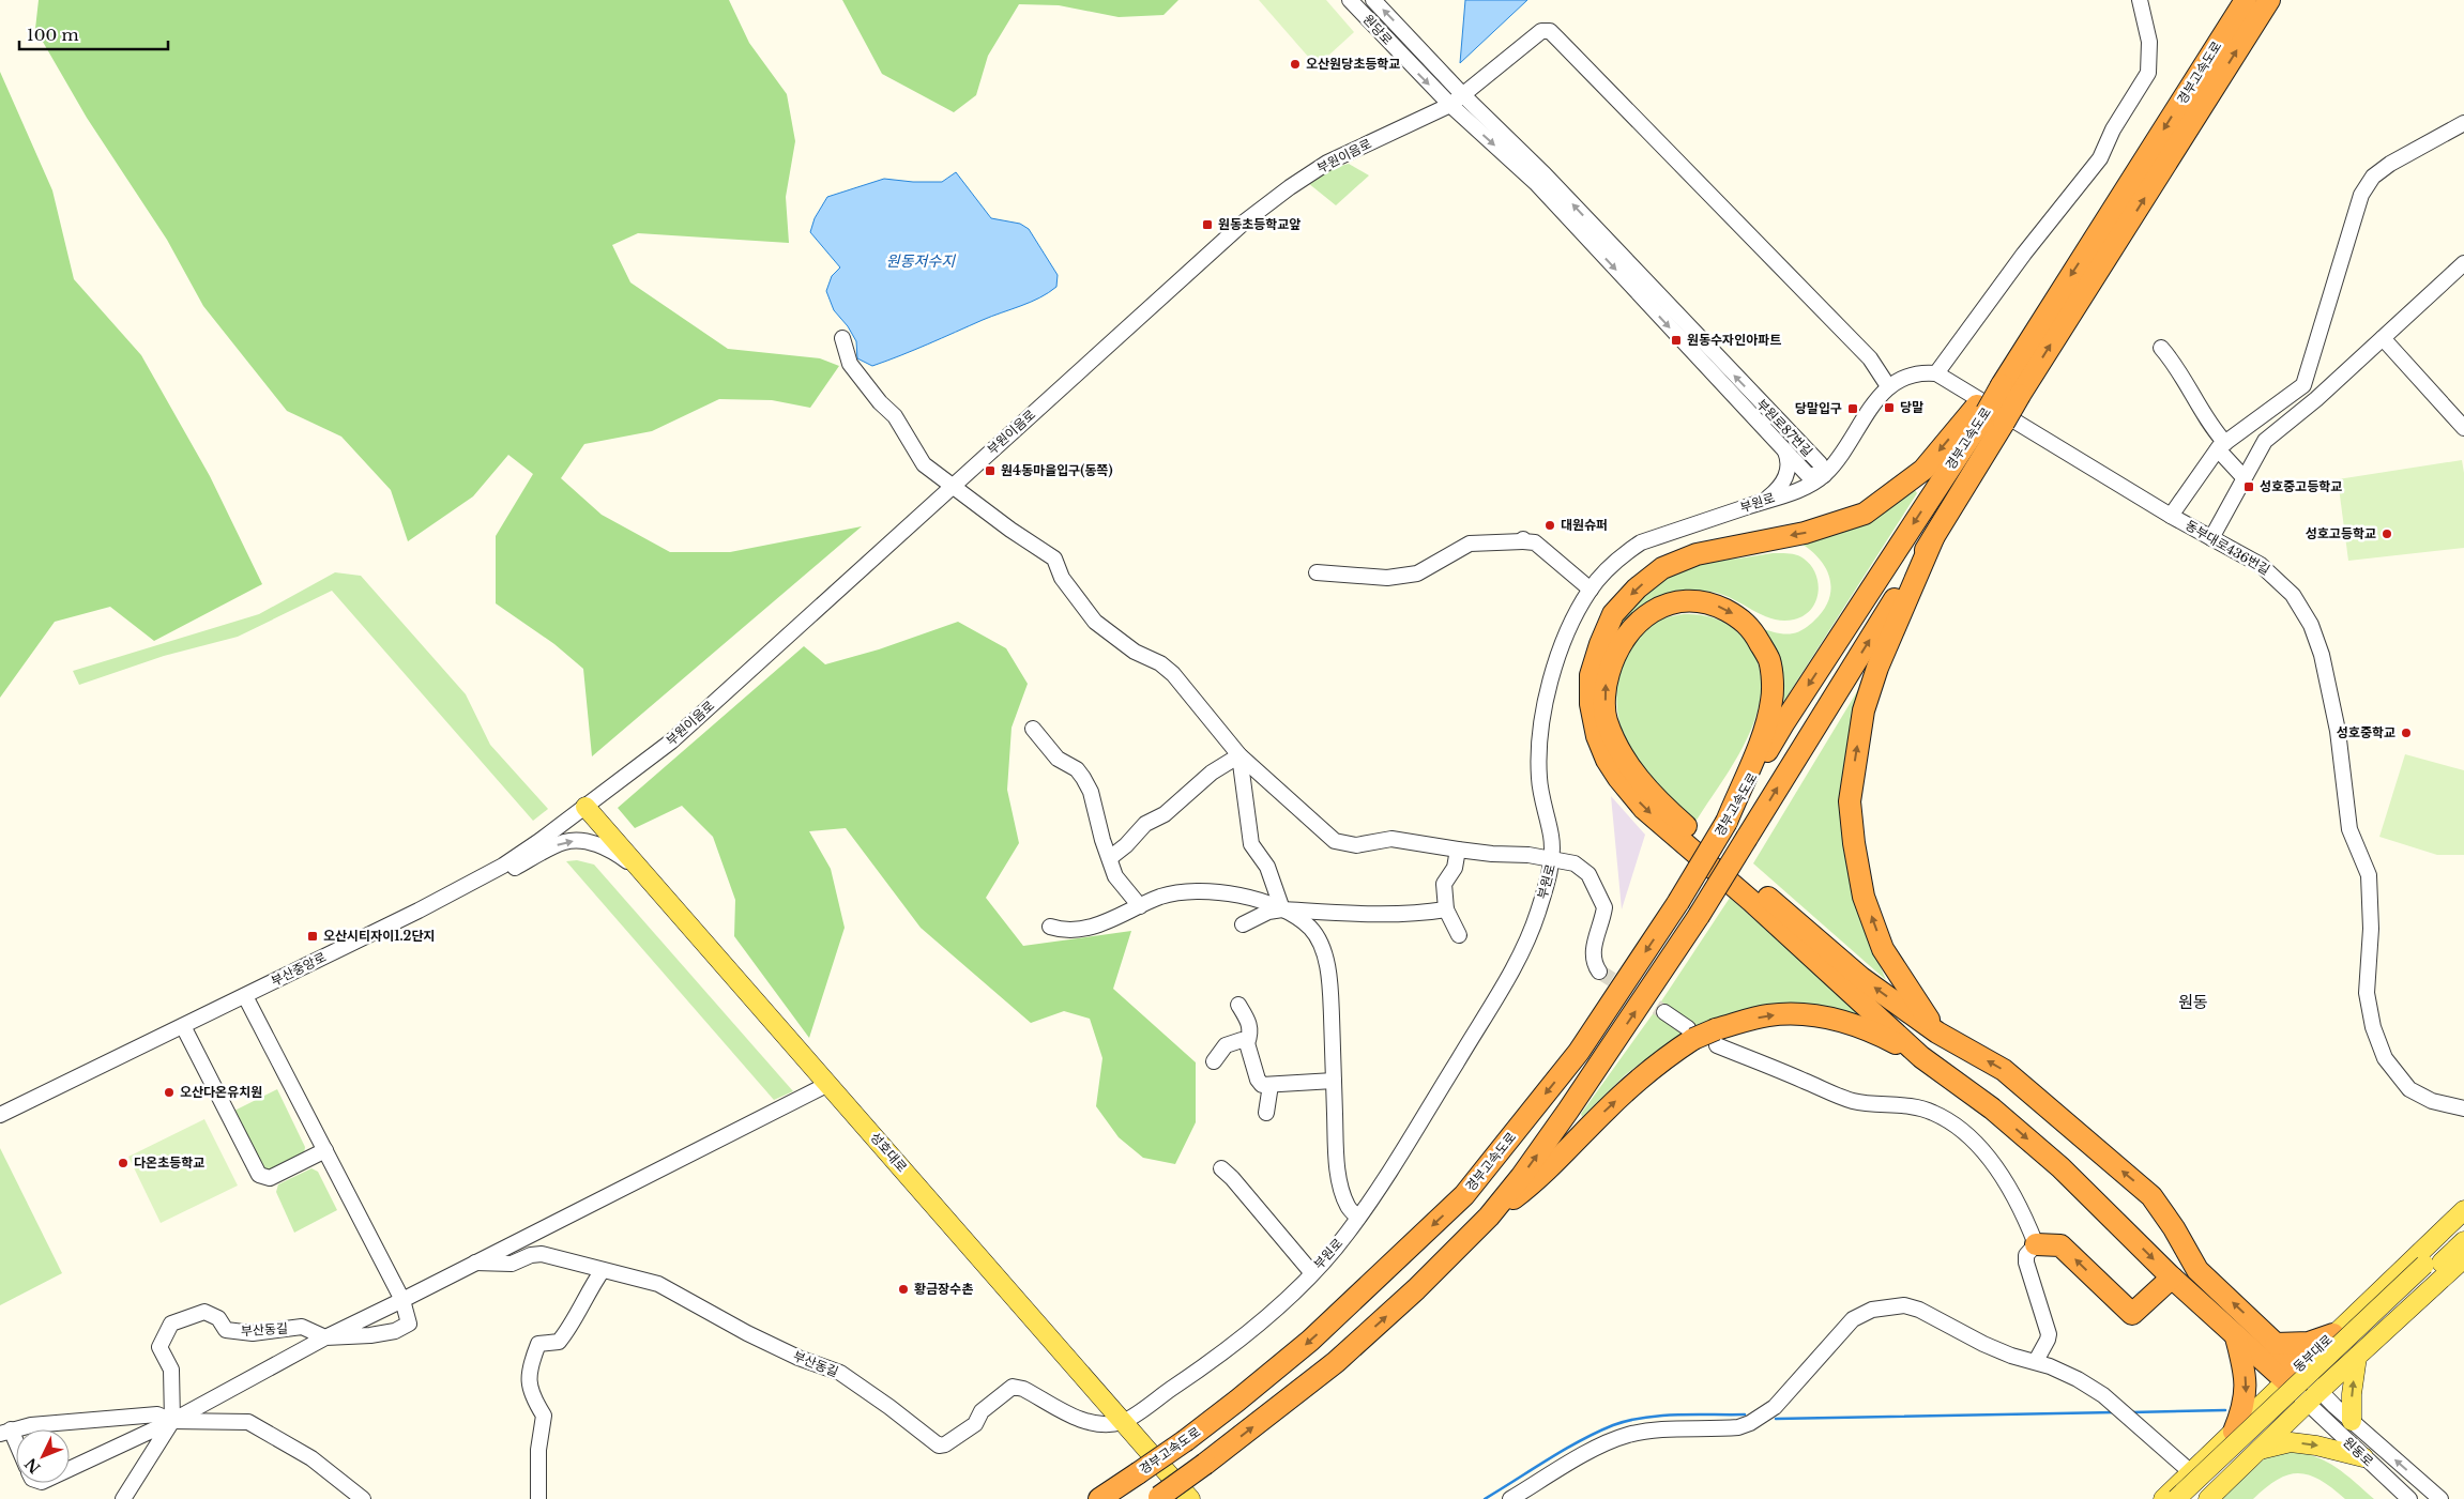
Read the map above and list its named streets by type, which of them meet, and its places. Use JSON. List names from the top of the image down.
{
  "streets": {
    "highway": ["경부고속도로"],
    "main road": ["성호대로", "동부대로"],
    "street": [
      "원당로",
      "부원이음로",
      "부원로87번길",
      "부원로",
      "동부대로436번길",
      "부산중앙로",
      "부산동길",
      "원동로"
    ]
  },
  "crossings": [
    ["원당로", "부원이음로"],
    ["원당로", "부원로87번길"],
    ["부원이음로", "부원로87번길"],
    ["부원이음로", "부원로"],
    ["부원이음로", "부산중앙로"],
    ["부원이음로", "성호대로"],
    ["부원로87번길", "부원로"],
    ["부원로", "동부대로436번길"],
    ["부원로", "성호대로"],
    ["부원로", "부산동길"],
    ["부산중앙로", "성호대로"],
    ["성호대로", "부산동길"]
  ],
  "districts": ["원동"],
  "water": ["원동저수지"],
  "places": {
    "other": [
      "오산원당초등학교",
      "대원슈퍼",
      "성호고등학교",
      "성호중학교",
      "오산다온유치원",
      "다온초등학교",
      "황금장수촌"
    ],
    "transit": [
      "원동초등학교앞",
      "원동수자인아파트",
      "당말",
      "당말입구",
      "원4동마을입구(동쪽)",
      "성호중고등학교",
      "오산시티자이1.2단지"
    ]
  },
  "scale_bar": "100 m",
  "north": "bottom left"
}
